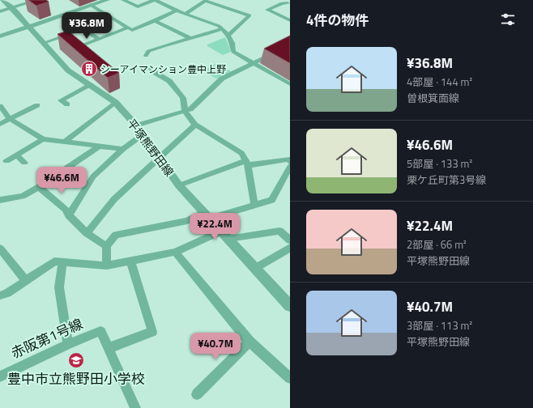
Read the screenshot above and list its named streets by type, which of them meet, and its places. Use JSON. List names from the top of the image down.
{
  "streets": {
    "street": ["平塚熊野田線", "赤阪第1号線"]
  },
  "places": {
    "building": ["シーアイマンション豊中上野"],
    "school or university": ["豊中市立熊野田小学校"]
  },
  "page": {
    "heading": "4件の物件",
    "price": [
      "¥36.8M",
      "¥46.6M",
      "¥22.4M",
      "¥40.7M"
    ],
    "list": [
      {
        "name": "¥36.8M",
        "note": "4部屋 · 144 m² · 曽根箕面線"
      },
      {
        "name": "¥46.6M",
        "note": "5部屋 · 133 m² · 栗ケ丘町第3号線"
      },
      {
        "name": "¥22.4M",
        "note": "2部屋 · 66 m² · 平塚熊野田線"
      },
      {
        "name": "¥40.7M",
        "note": "3部屋 · 113 m² · 平塚熊野田線"
      }
    ]
  }
}
